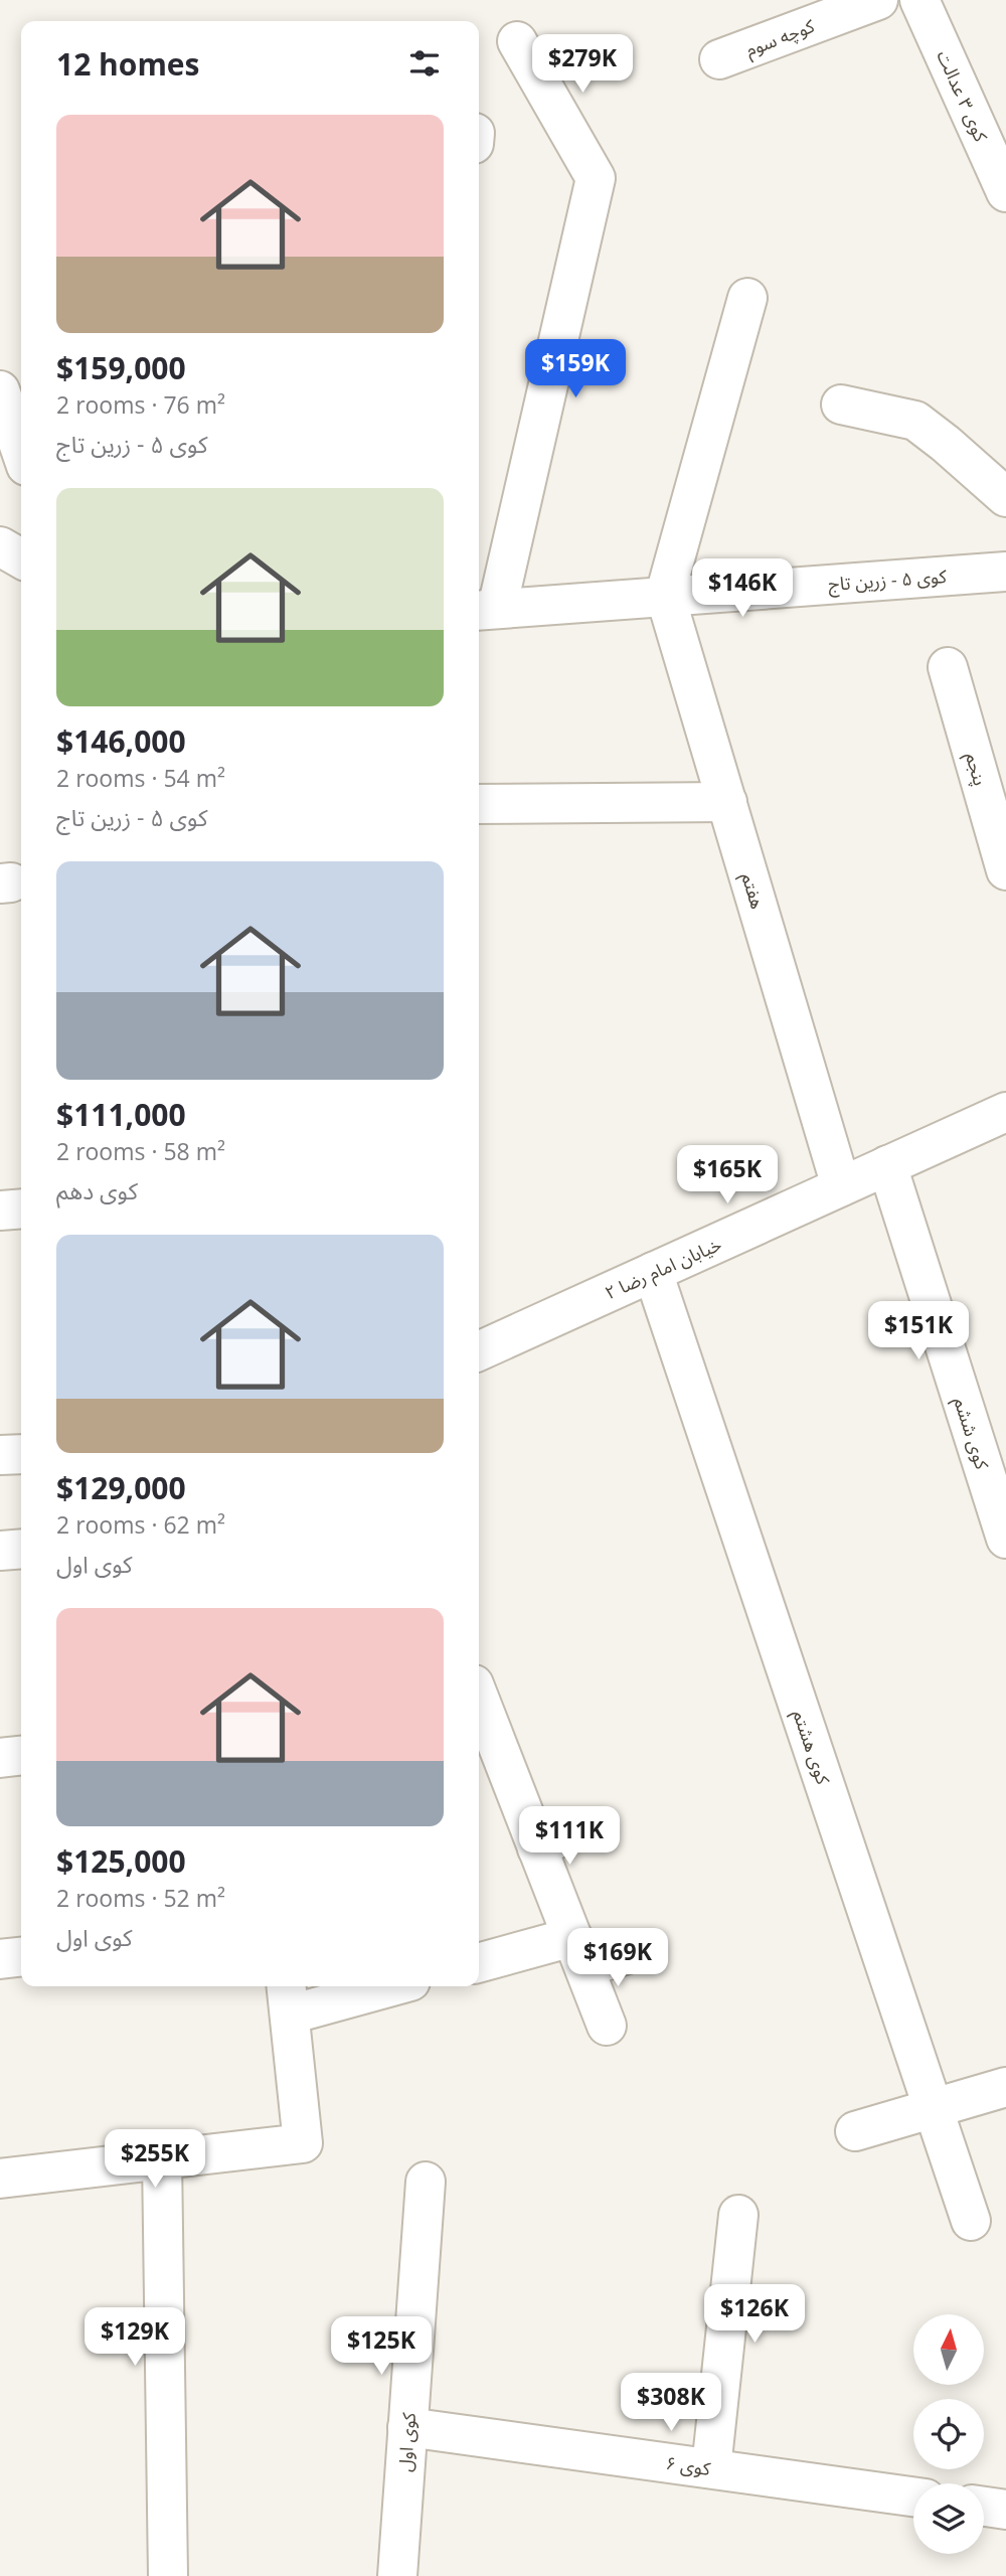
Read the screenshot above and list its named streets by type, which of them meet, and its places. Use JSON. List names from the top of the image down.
{
  "streets": {
    "street": [
      "کوچه سوم",
      "کوی ۳ عدالت",
      "کوی ۵ - زرین تاج",
      "پنجم",
      "هفتم",
      "خیابان امام رضا ۲",
      "کوی ششم",
      "کوی هشتم",
      "کوی اول",
      "کوی ۶"
    ]
  },
  "crossings": [
    ["کوی ۵ - زرین تاج", "هفتم"],
    ["هفتم", "خیابان امام رضا ۲"],
    ["خیابان امام رضا ۲", "کوی ششم"],
    ["خیابان امام رضا ۲", "کوی هشتم"],
    ["کوی اول", "کوی ۶"]
  ],
  "north": "top",
  "page": {
    "heading": "12 homes",
    "price": [
      "$279K",
      "$159K",
      "$146K",
      "$165K",
      "$151K",
      "$111K",
      "$169K",
      "$255K",
      "$126K",
      "$129K",
      "$125K",
      "$308K"
    ],
    "list": [
      {
        "name": "$159,000",
        "note": "2 rooms · 76 m² · کوی ۵ - زرین تاج"
      },
      {
        "name": "$146,000",
        "note": "2 rooms · 54 m² · کوی ۵ - زرین تاج"
      },
      {
        "name": "$111,000",
        "note": "2 rooms · 58 m² · کوی دهم"
      },
      {
        "name": "$129,000",
        "note": "2 rooms · 62 m² · کوی اول"
      },
      {
        "name": "$125,000",
        "note": "2 rooms · 52 m² · کوی اول"
      }
    ]
  }
}
